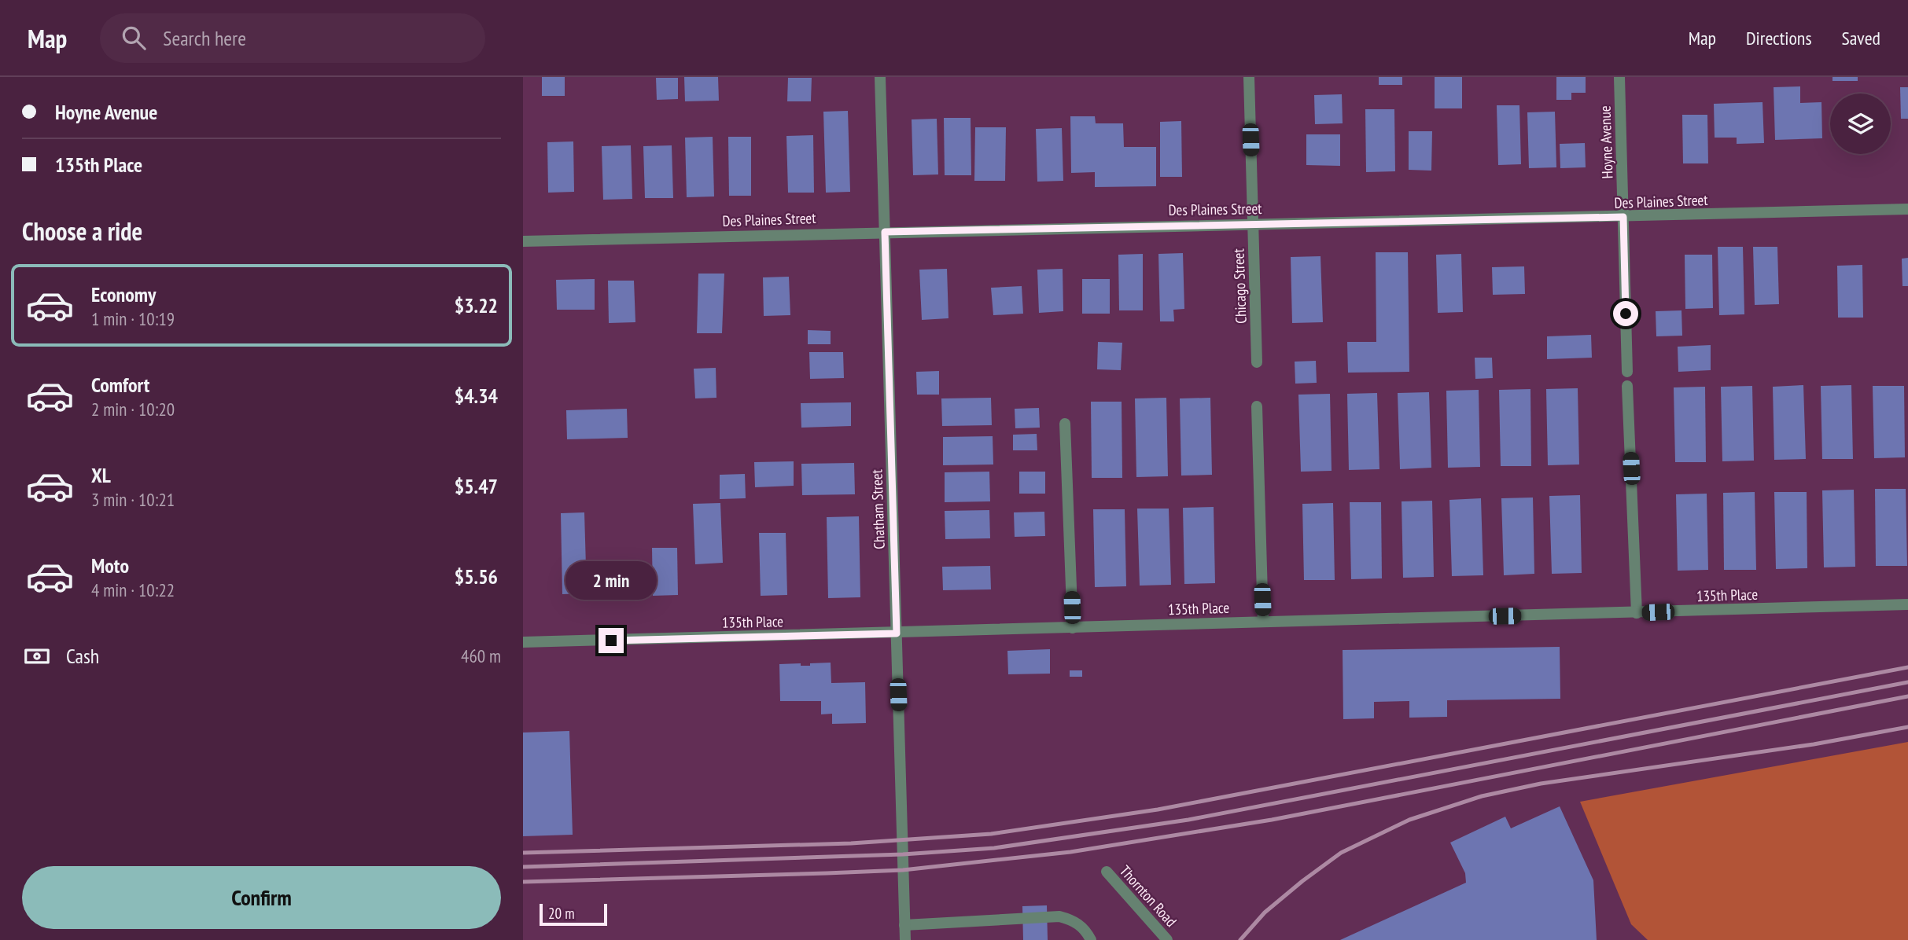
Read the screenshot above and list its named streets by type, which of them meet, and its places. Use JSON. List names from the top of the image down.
{
  "streets": {
    "street": [
      "Hoyne Avenue",
      "Des Plaines Street",
      "Chicago Street",
      "Chatham Street",
      "135th Place",
      "Thornton Road"
    ]
  },
  "crossings": [
    ["Hoyne Avenue", "Des Plaines Street"],
    ["Des Plaines Street", "Chicago Street"],
    ["Des Plaines Street", "Chatham Street"],
    ["Chatham Street", "135th Place"]
  ],
  "scale_bar": "20 m",
  "page": {
    "header": "Map",
    "search": "Search here",
    "nav": ["Map", "Directions", "Saved"],
    "banner": ["Hoyne Avenue", "135th Place"],
    "heading": "Choose a ride",
    "list": [
      {
        "name": "Economy",
        "note": "1 min · 10:19",
        "value": "$3.22"
      },
      {
        "name": "Comfort",
        "note": "2 min · 10:20",
        "value": "$4.34"
      },
      {
        "name": "XL",
        "note": "3 min · 10:21",
        "value": "$5.47"
      },
      {
        "name": "Moto",
        "note": "4 min · 10:22",
        "value": "$5.56"
      }
    ],
    "bubble": "2 min",
    "pay": ["Cash", "460 m"],
    "buttons": "Confirm",
    "scale": "20 m"
  }
}
